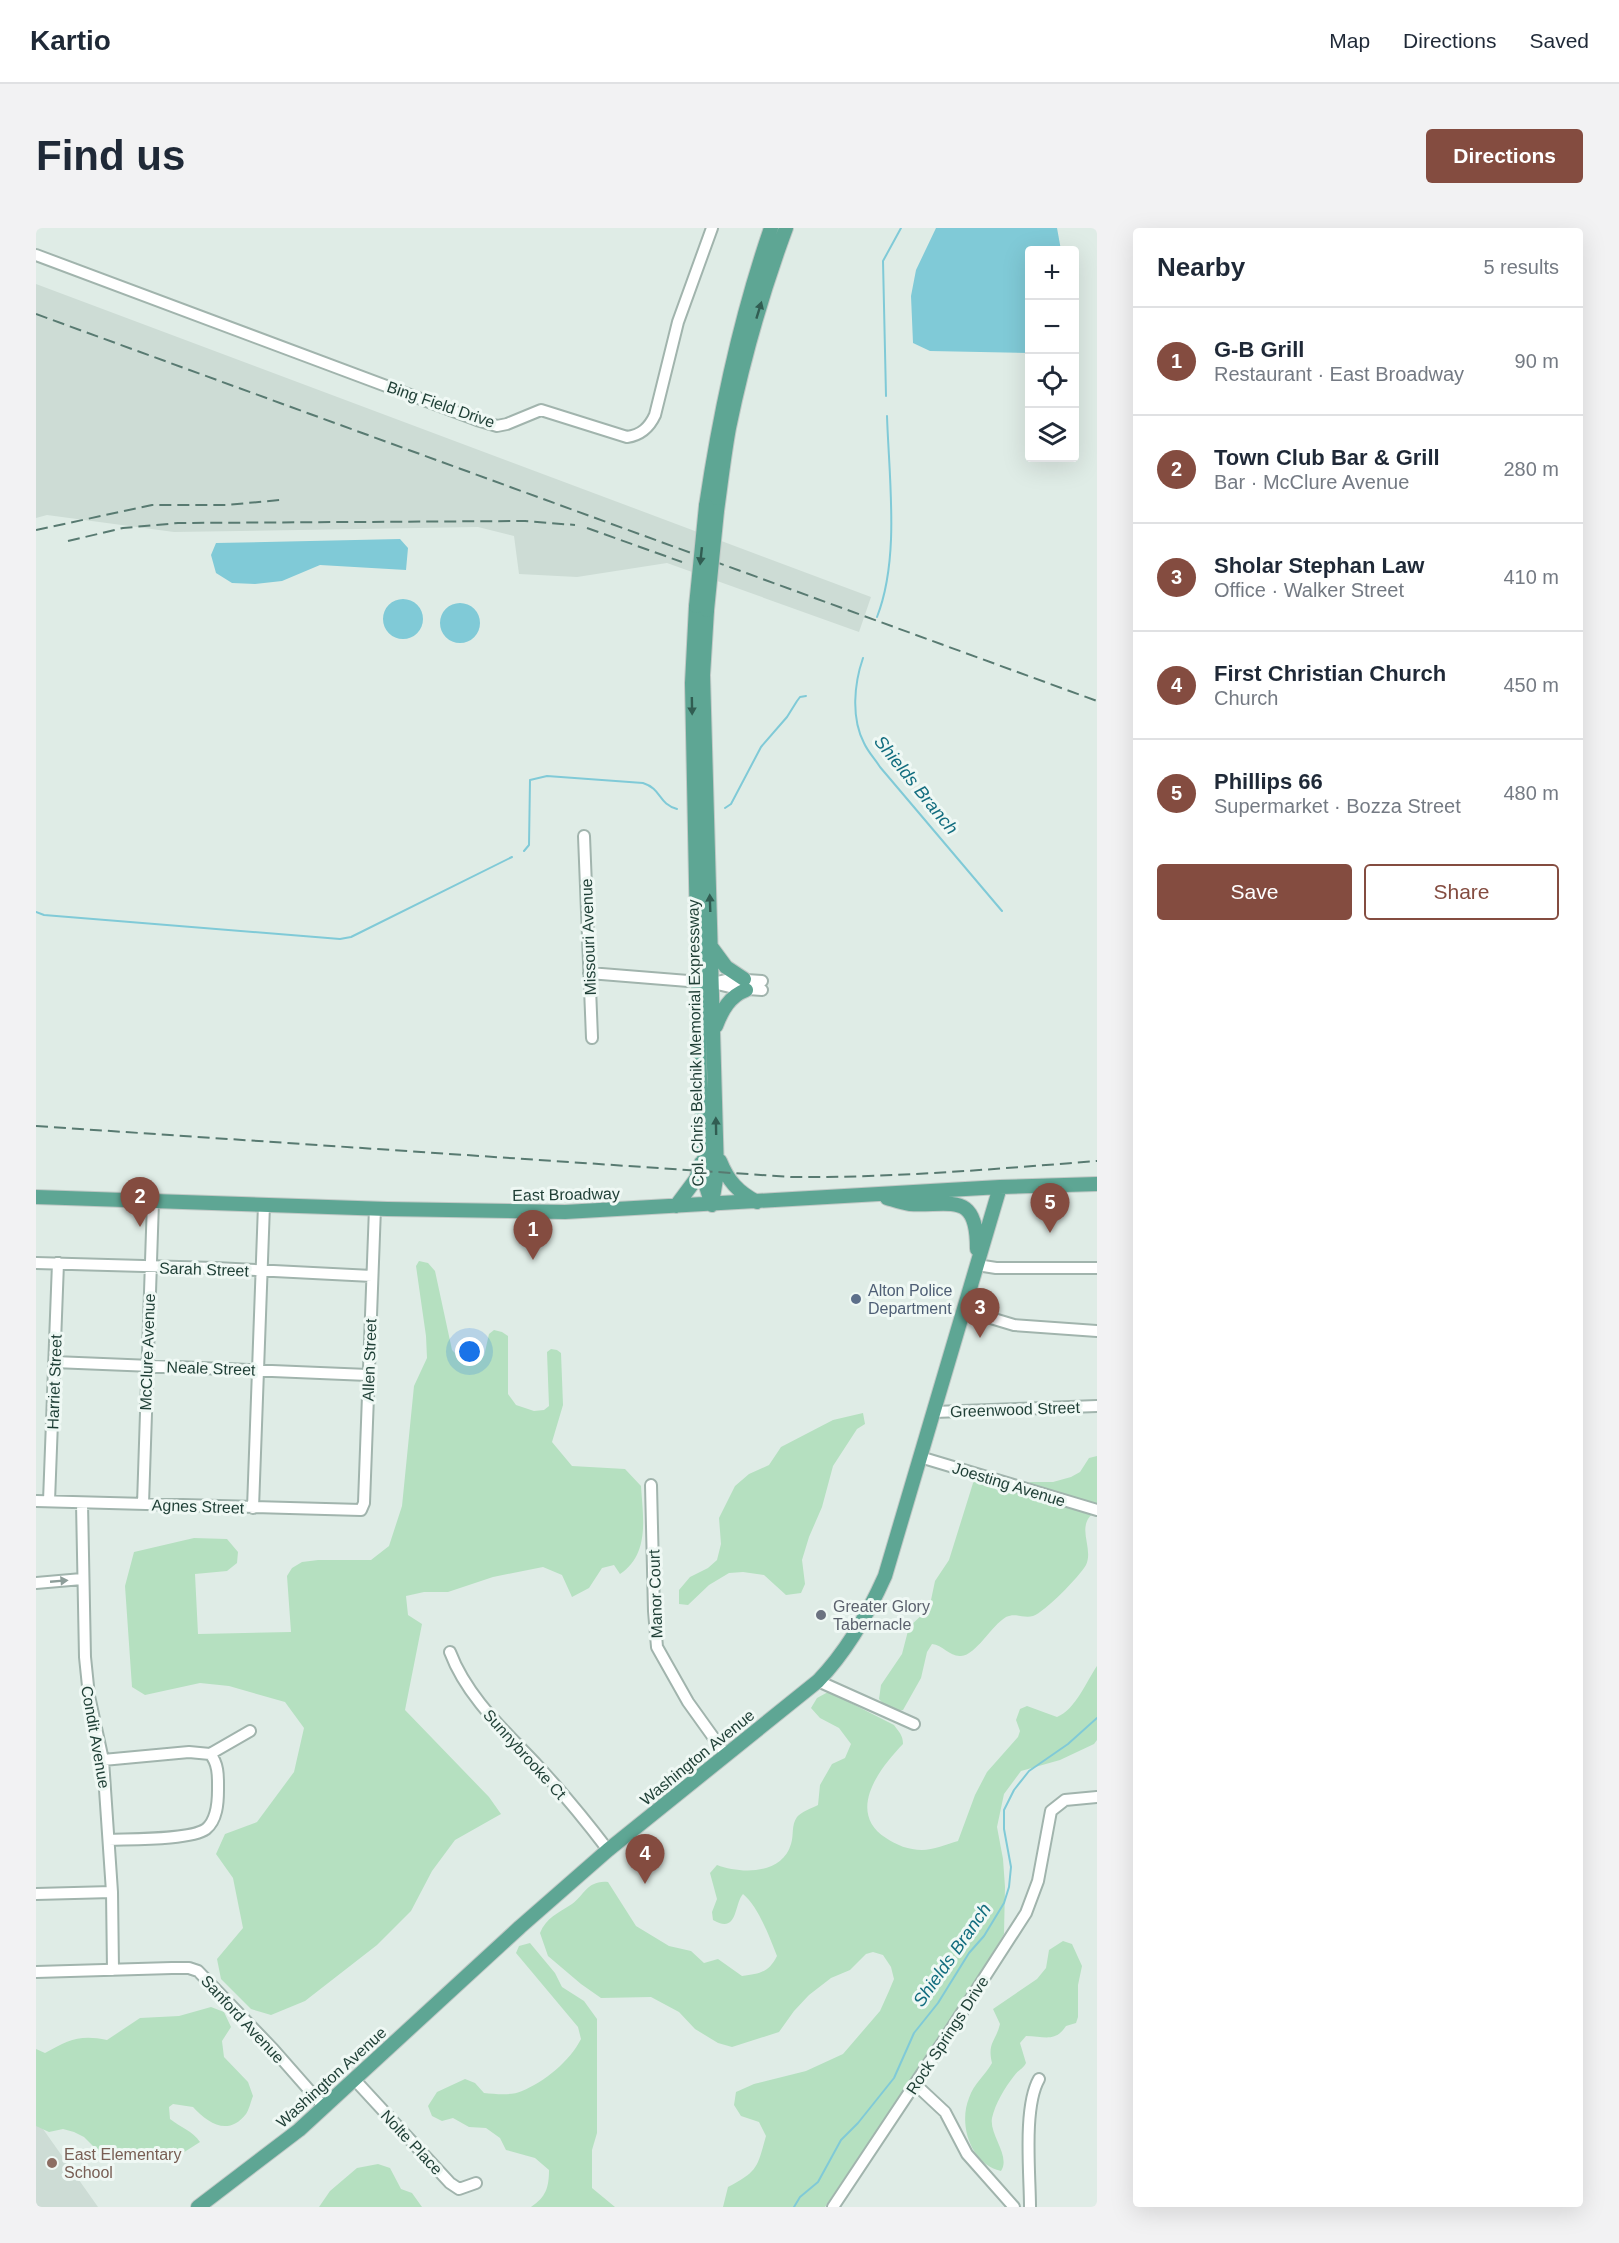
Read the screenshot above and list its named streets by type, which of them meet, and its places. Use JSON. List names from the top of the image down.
{
  "streets": {
    "main road": ["Cpl. Chris Belchik Memorial Expressway", "East Broadway", "Washington Avenue"],
    "street": [
      "Bing Field Drive",
      "Missouri Avenue",
      "Sarah Street",
      "McClure Avenue",
      "Allen Street",
      "Neale Street",
      "Harriet Street",
      "Greenwood Street",
      "Joesting Avenue",
      "Agnes Street",
      "Manor Court",
      "Condit Avenue",
      "Sunnybrooke Ct",
      "Sanford Avenue",
      "Rock Springs Drive",
      "Nolte Place"
    ]
  },
  "crossings": [
    ["Cpl. Chris Belchik Memorial Expressway", "East Broadway"],
    ["East Broadway", "McClure Avenue"],
    ["East Broadway", "Allen Street"],
    ["East Broadway", "Washington Avenue"],
    ["Sarah Street", "McClure Avenue"],
    ["Sarah Street", "Allen Street"],
    ["Sarah Street", "Harriet Street"],
    ["McClure Avenue", "Neale Street"],
    ["McClure Avenue", "Agnes Street"],
    ["Allen Street", "Neale Street"],
    ["Allen Street", "Agnes Street"],
    ["Neale Street", "Harriet Street"],
    ["Harriet Street", "Agnes Street"],
    ["Greenwood Street", "Washington Avenue"],
    ["Joesting Avenue", "Washington Avenue"],
    ["Agnes Street", "Condit Avenue"],
    ["Manor Court", "Washington Avenue"],
    ["Condit Avenue", "Sanford Avenue"],
    ["Sunnybrooke Ct", "Washington Avenue"],
    ["Washington Avenue", "Sanford Avenue"],
    ["Washington Avenue", "Nolte Place"]
  ],
  "water": ["Shields Branch"],
  "places": ["Alton Police Department", "Greater Glory Tabernacle", "East Elementary School"],
  "page": {
    "header": "Kartio",
    "nav": ["Map", "Directions", "Saved"],
    "buttons": [
      "Directions",
      ["Save", "Share"]
    ],
    "title": "Find us",
    "heading": ["Nearby", "5 results"],
    "map_buttons": ["+", "−"],
    "list": [
      {
        "mark": "1",
        "name": "G-B Grill",
        "note": "Restaurant · East Broadway",
        "value": "90 m"
      },
      {
        "mark": "2",
        "name": "Town Club Bar & Grill",
        "note": "Bar · McClure Avenue",
        "value": "280 m"
      },
      {
        "mark": "3",
        "name": "Sholar Stephan Law",
        "note": "Office · Walker Street",
        "value": "410 m"
      },
      {
        "mark": "4",
        "name": "First Christian Church",
        "note": "Church",
        "value": "450 m"
      },
      {
        "mark": "5",
        "name": "Phillips 66",
        "note": "Supermarket · Bozza Street",
        "value": "480 m"
      }
    ],
    "pins": [
      "2",
      "5",
      "1",
      "3",
      "4"
    ]
  }
}
